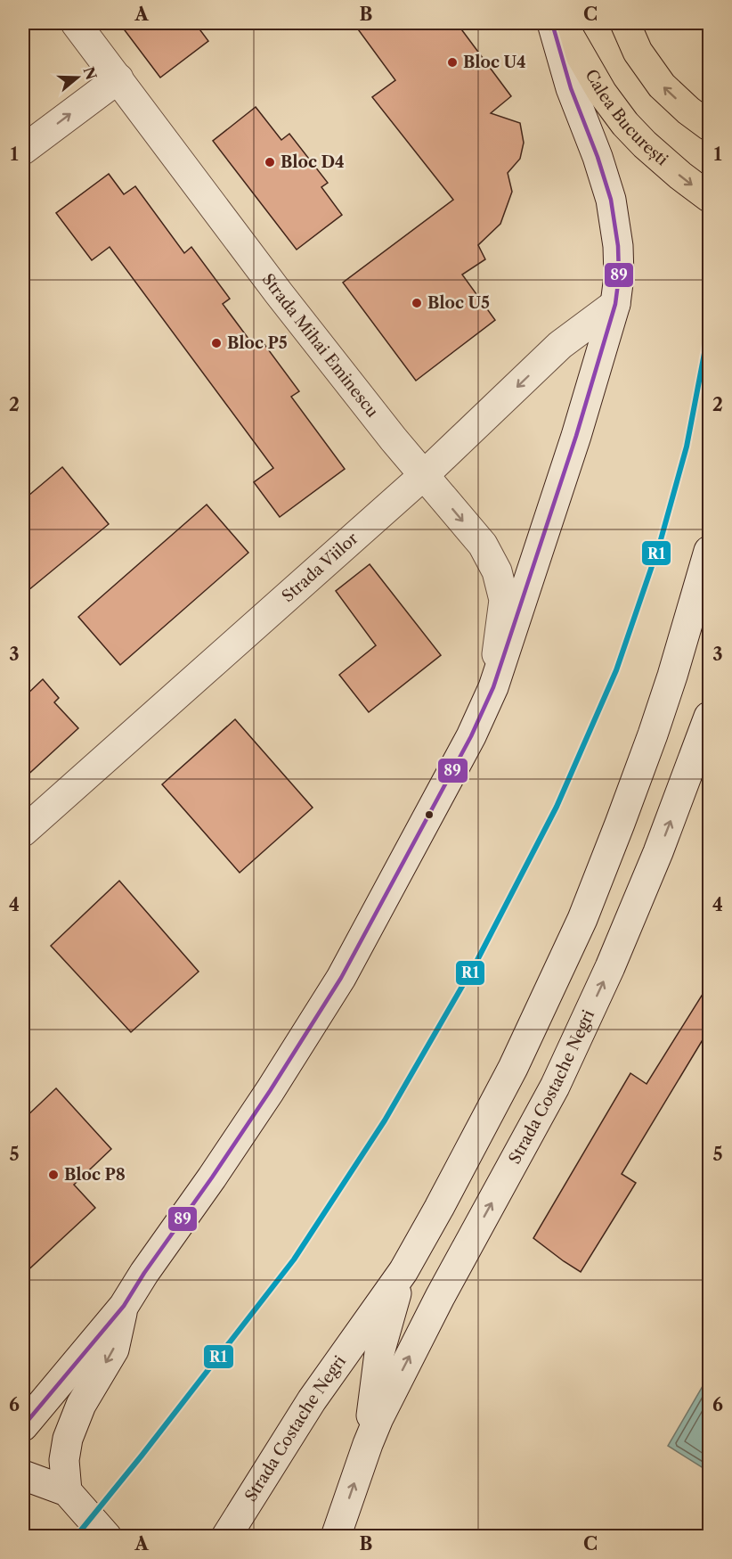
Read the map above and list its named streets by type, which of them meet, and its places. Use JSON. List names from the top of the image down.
{
  "streets": {
    "main road": [
      "Calea București",
      "Strada Mihai Eminescu",
      "Strada Viilor",
      "Strada Costache Negri"
    ]
  },
  "crossings": [
    ["Strada Mihai Eminescu", "Strada Viilor"]
  ],
  "places": [
    "Bloc U4",
    "Bloc D4",
    "Bloc U5",
    "Bloc P5",
    "Bloc P8"
  ],
  "lines": ["transit line 89", "transit line R1"],
  "north": "right",
  "grid": {
    "columns": ["A", "B", "C"],
    "rows": [
      "1",
      "2",
      "3",
      "4",
      "5",
      "6"
    ]
  }
}
